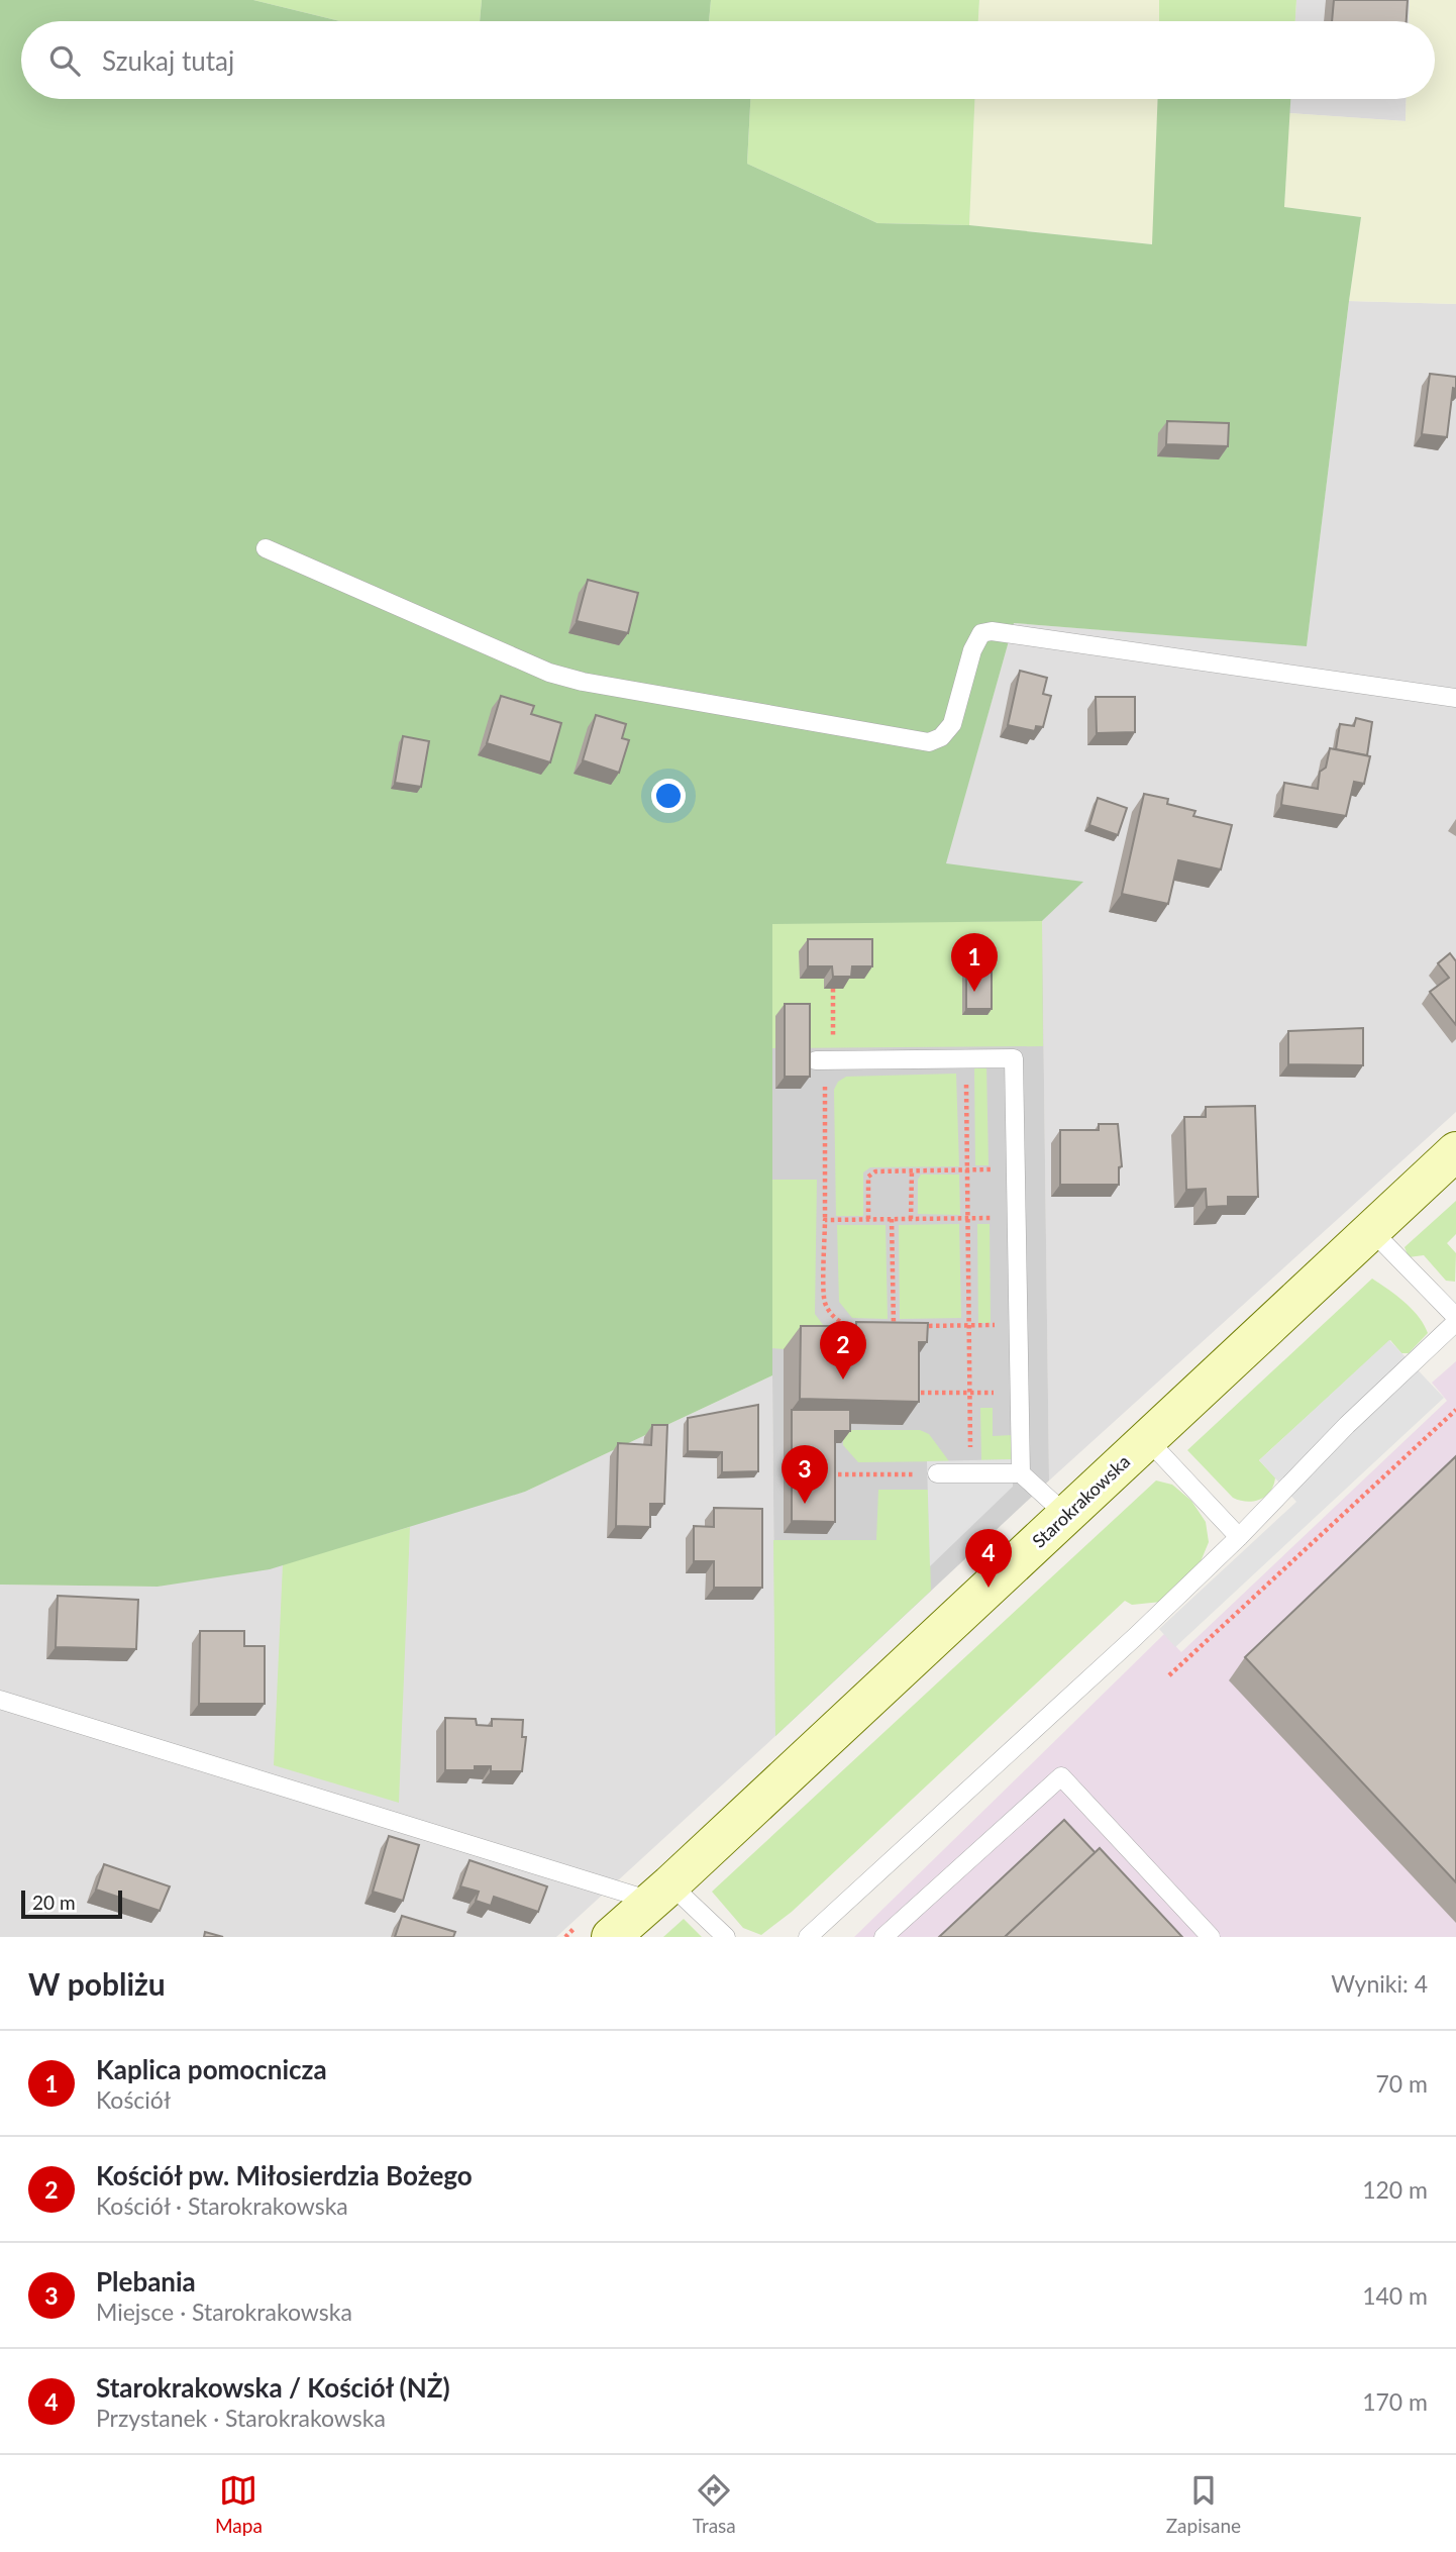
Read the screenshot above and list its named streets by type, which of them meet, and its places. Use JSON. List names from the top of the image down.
{
  "streets": {
    "street": ["Starokrakowska"]
  },
  "scale_bar": "20 m",
  "page": {
    "search": "Szukaj tutaj",
    "pins": [
      "1",
      "2",
      "3",
      "4"
    ],
    "scale": "20 m",
    "heading": ["W pobliżu", "Wyniki: 4"],
    "list": [
      {
        "mark": "1",
        "name": "Kaplica pomocnicza",
        "note": "Kościół",
        "value": "70 m"
      },
      {
        "mark": "2",
        "name": "Kościół pw. Miłosierdzia Bożego",
        "note": "Kościół · Starokrakowska",
        "value": "120 m"
      },
      {
        "mark": "3",
        "name": "Plebania",
        "note": "Miejsce · Starokrakowska",
        "value": "140 m"
      },
      {
        "mark": "4",
        "name": "Starokrakowska / Kościół (NŻ)",
        "note": "Przystanek · Starokrakowska",
        "value": "170 m"
      }
    ],
    "nav": ["Mapa", "Trasa", "Zapisane"]
  }
}
